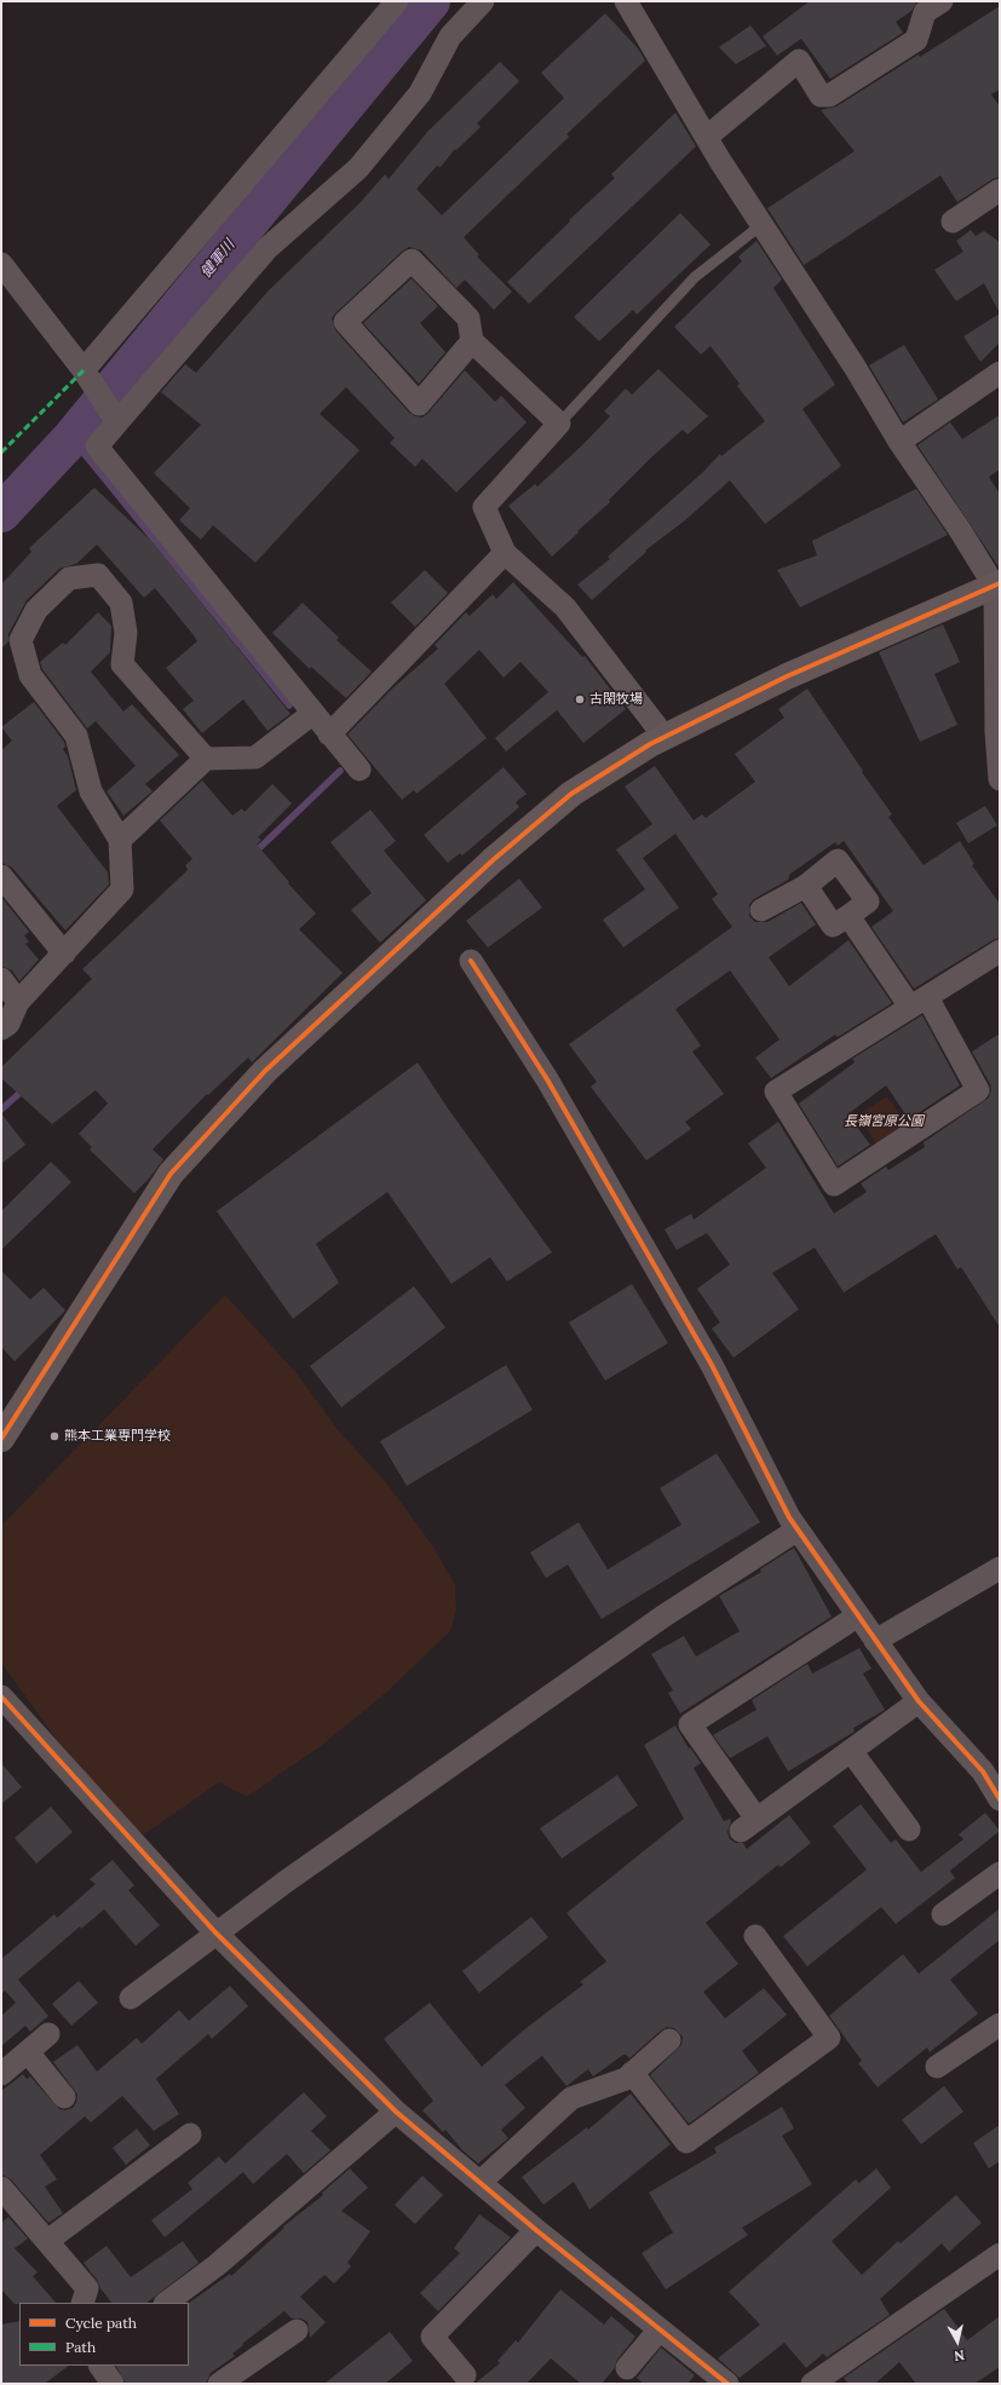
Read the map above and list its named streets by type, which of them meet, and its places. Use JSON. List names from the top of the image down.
{
  "water": ["健軍川"],
  "parks": ["長嶺宮原公園"],
  "places": ["古閑牧場", "熊本工業専門学校"],
  "legend": ["Cycle path", "Path"],
  "north": "bottom"
}
